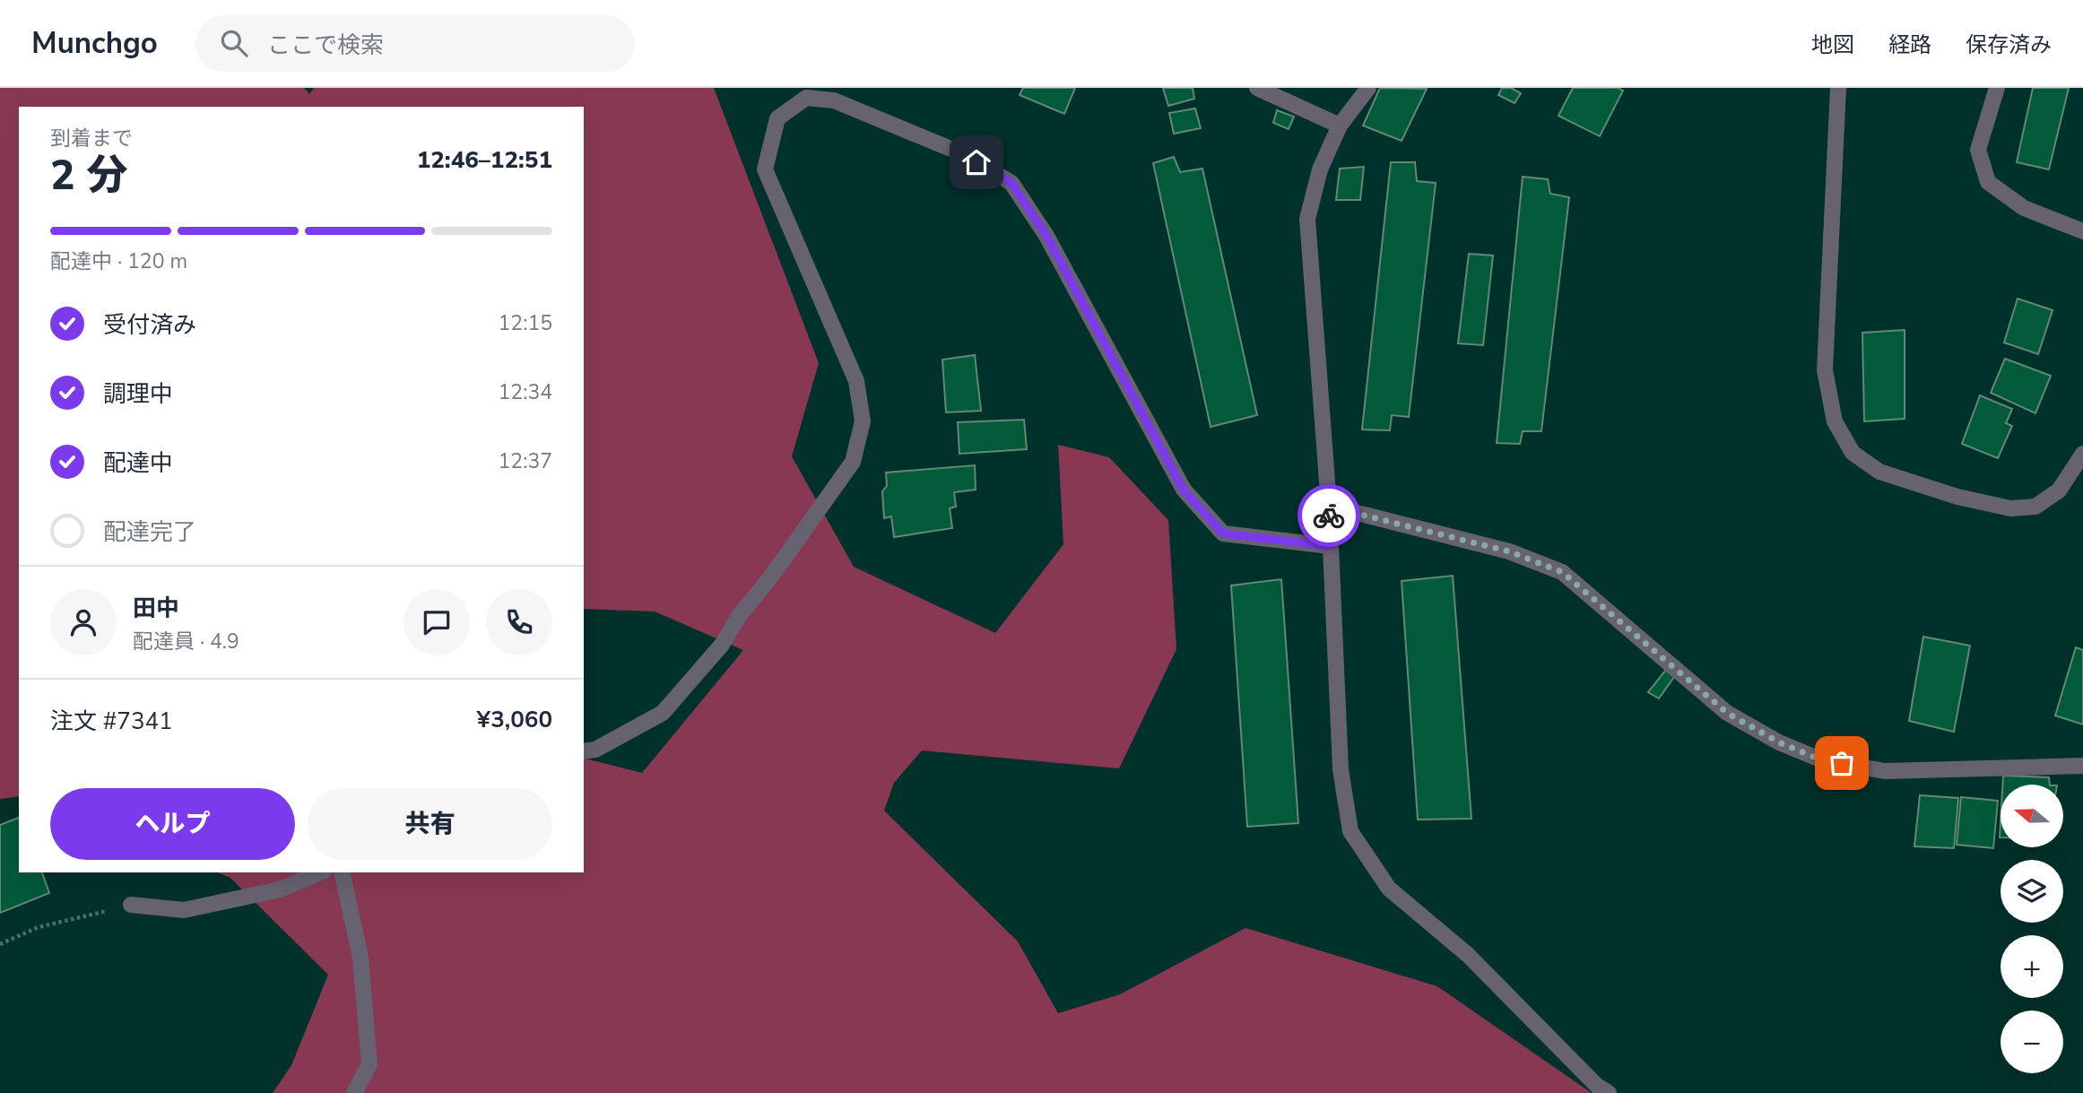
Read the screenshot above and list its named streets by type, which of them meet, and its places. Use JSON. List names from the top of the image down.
{
  "north": "left",
  "page": {
    "header": "Munchgo",
    "search": "ここで検索",
    "nav": ["地図", "経路", "保存済み"],
    "heading": ["2 分", "到着まで", "12:46–12:51"],
    "panel": [
      "田中",
      "配達員 · 4.9",
      "注文 #7341",
      "¥3,060"
    ],
    "bar": "配達中 · 120 m",
    "list": [
      ["受付済み", "12:15"],
      ["調理中", "12:34"],
      ["配達中", "12:37"],
      "配達完了"
    ],
    "buttons": ["ヘルプ", "共有"],
    "map_buttons": ["+", "−"]
  }
}
